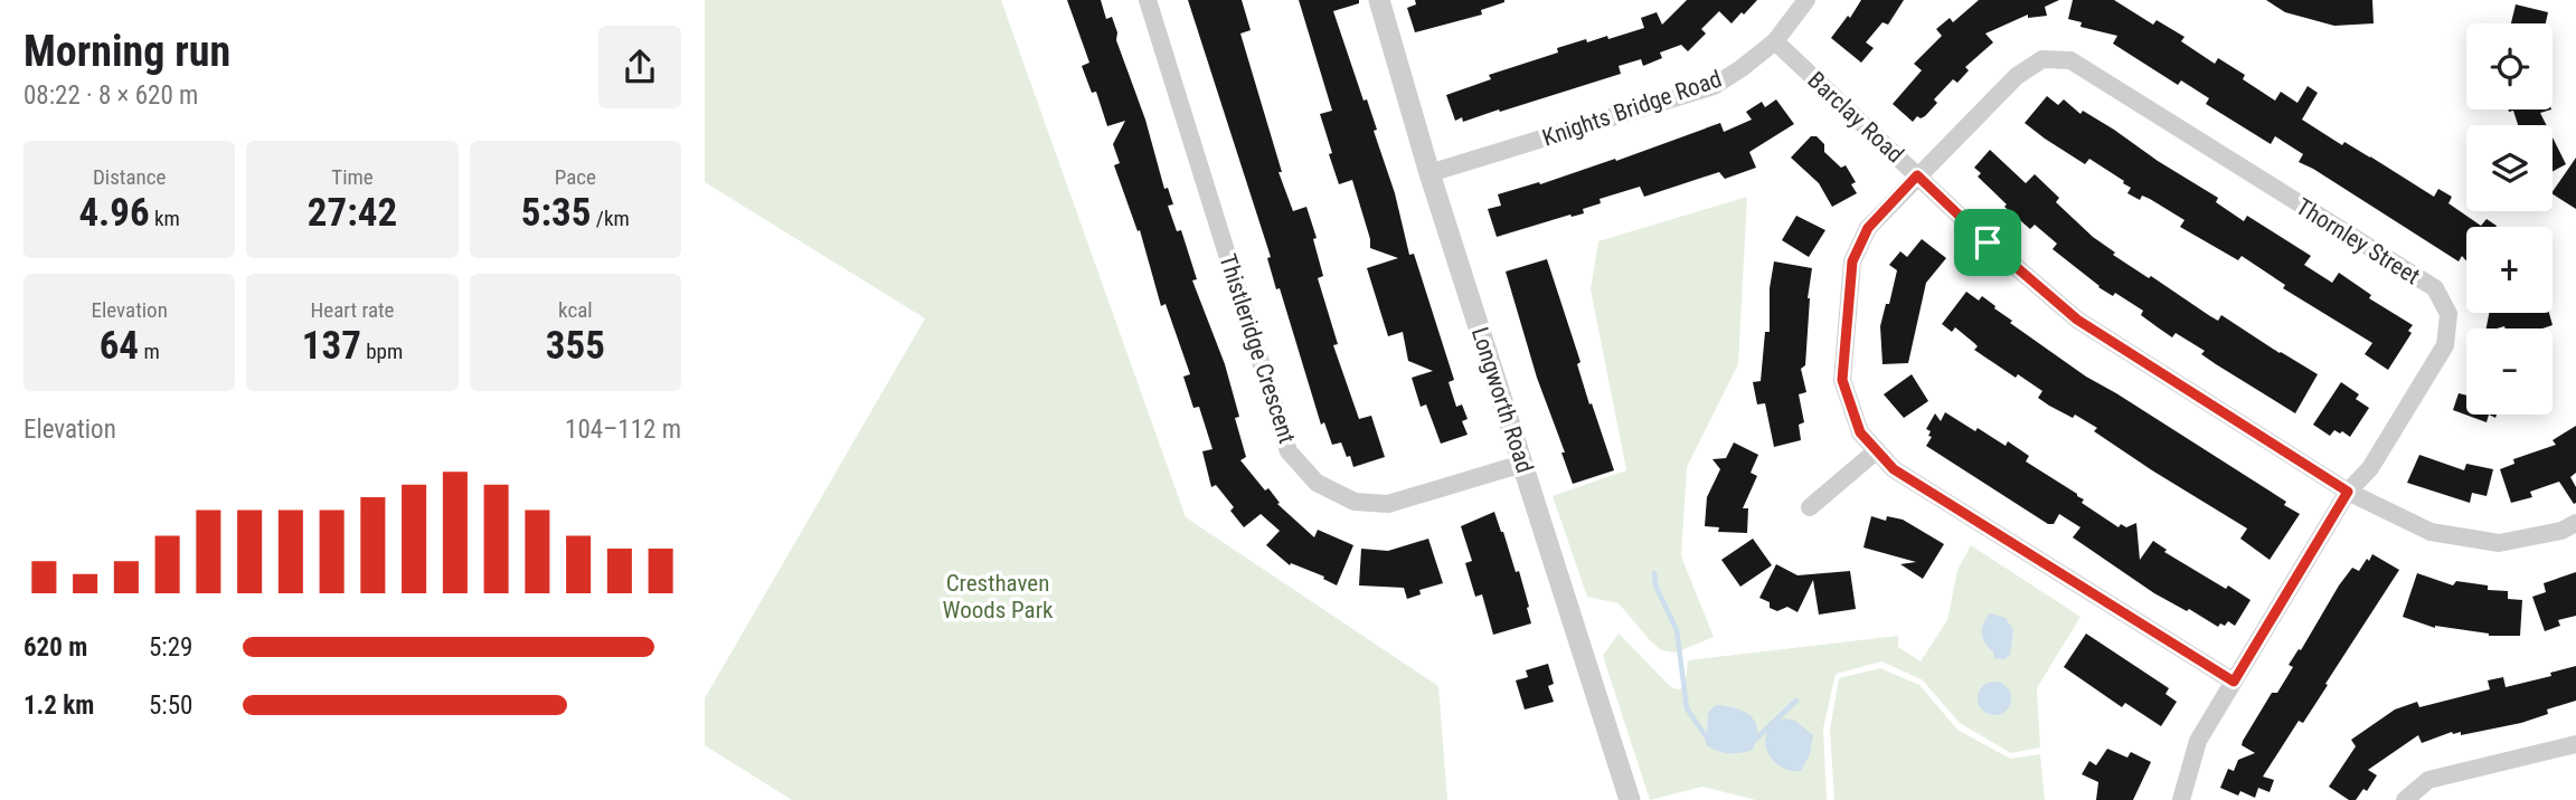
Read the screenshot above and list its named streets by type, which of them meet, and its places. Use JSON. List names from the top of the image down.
{
  "streets": {
    "street": [
      "Knights Bridge Road",
      "Barclay Road",
      "Thornley Street",
      "Thistleridge Crescent",
      "Longworth Road"
    ]
  },
  "crossings": [
    ["Knights Bridge Road", "Barclay Road"],
    ["Knights Bridge Road", "Longworth Road"],
    ["Barclay Road", "Thornley Street"],
    ["Thistleridge Crescent", "Longworth Road"]
  ],
  "parks": ["Cresthaven Woods Park"],
  "page": {
    "heading": ["Morning run", "08:22 · 8 × 620 m"],
    "map_buttons": ["+", "−"],
    "stats": [
      ["Distance", "4.96 km"],
      ["Time", "27:42"],
      ["Pace", "5:35 /km"],
      ["Elevation", "64 m"],
      ["Heart rate", "137 bpm"],
      ["kcal", "355"]
    ],
    "chart": ["Elevation", "104–112 m"],
    "list": [
      {
        "name": "620 m",
        "note": "5:29"
      },
      {
        "name": "1.2 km",
        "note": "5:50"
      }
    ]
  }
}
